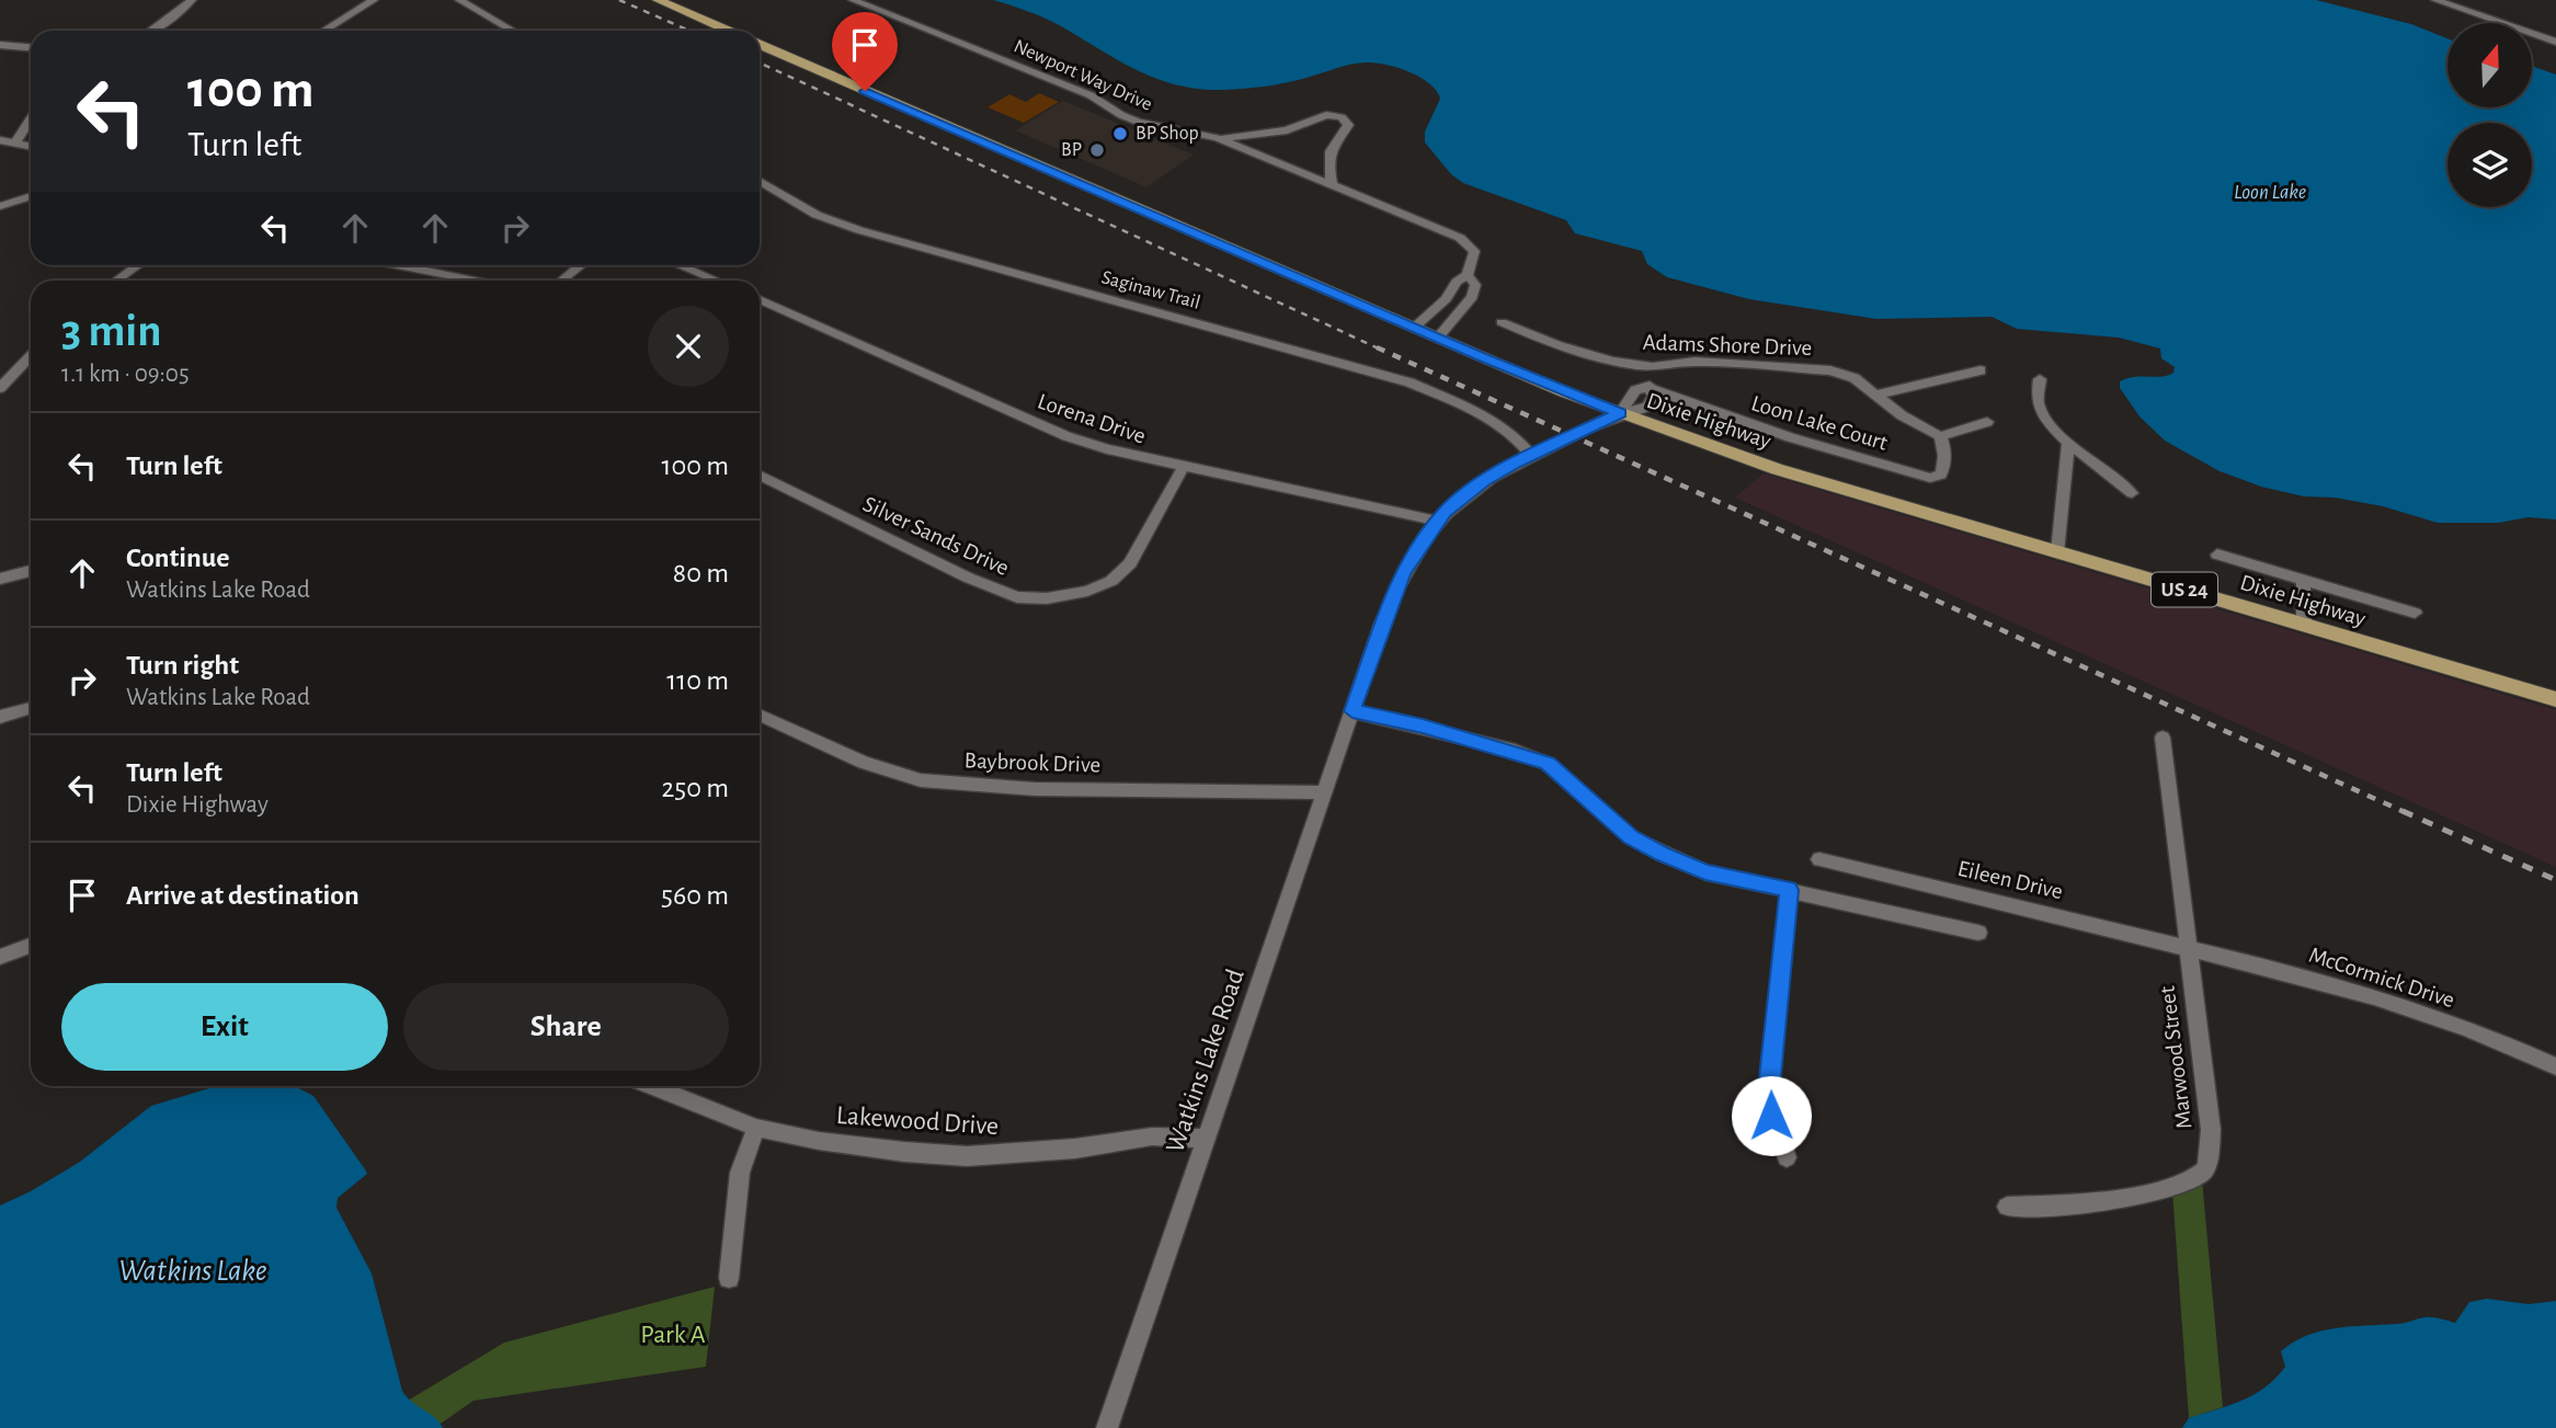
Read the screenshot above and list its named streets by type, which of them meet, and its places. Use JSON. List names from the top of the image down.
{
  "streets": {
    "main road": ["Dixie Highway", "US 24"],
    "street": [
      "Newport Way Drive",
      "Saginaw Trail",
      "Adams Shore Drive",
      "Lorena Drive",
      "Loon Lake Court",
      "Silver Sands Drive",
      "Baybrook Drive",
      "Eileen Drive",
      "McCormick Drive",
      "Marwood Street",
      "Watkins Lake Road",
      "Lakewood Drive"
    ]
  },
  "crossings": [
    ["Newport Way Drive", "Dixie Highway"],
    ["Saginaw Trail", "Watkins Lake Road"],
    ["Adams Shore Drive", "Loon Lake Court"],
    ["Adams Shore Drive", "Watkins Lake Road"],
    ["Lorena Drive", "Silver Sands Drive"],
    ["Lorena Drive", "Watkins Lake Road"],
    ["Dixie Highway", "Watkins Lake Road"],
    ["Loon Lake Court", "Watkins Lake Road"],
    ["Baybrook Drive", "Watkins Lake Road"],
    ["Eileen Drive", "McCormick Drive"],
    ["Eileen Drive", "Marwood Street"],
    ["McCormick Drive", "Marwood Street"],
    ["Watkins Lake Road", "Lakewood Drive"]
  ],
  "water": ["Loon Lake", "Watkins Lake"],
  "parks": ["Park A"],
  "places": ["BP Shop", "BP"],
  "north": "top",
  "page": {
    "turn": ["100 m", "Turn left"],
    "heading": ["3 min", "1.1 km · 09:05"],
    "list": [
      {
        "name": "Turn left",
        "value": "100 m"
      },
      {
        "name": "Continue",
        "note": "Watkins Lake Road",
        "value": "80 m"
      },
      {
        "name": "Turn right",
        "note": "Watkins Lake Road",
        "value": "110 m"
      },
      {
        "name": "Turn left",
        "note": "Dixie Highway",
        "value": "250 m"
      },
      {
        "name": "Arrive at destination",
        "value": "560 m"
      }
    ],
    "buttons": ["Exit", "Share"]
  }
}
